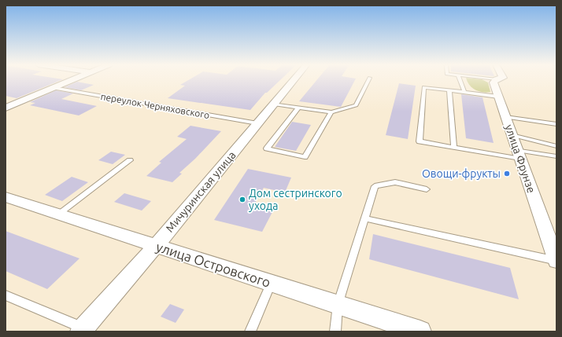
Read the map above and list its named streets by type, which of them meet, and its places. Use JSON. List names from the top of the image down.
{
  "streets": {
    "street": ["улица Фрунзе", "Мичуринская улица", "улица Островского"],
    "lane": ["переулок Черняховского"]
  },
  "crossings": [
    ["переулок Черняховского", "Мичуринская улица"],
    ["Мичуринская улица", "улица Островского"]
  ],
  "places": ["Овощи-фрукты", "Дом сестринского ухода"]
}
